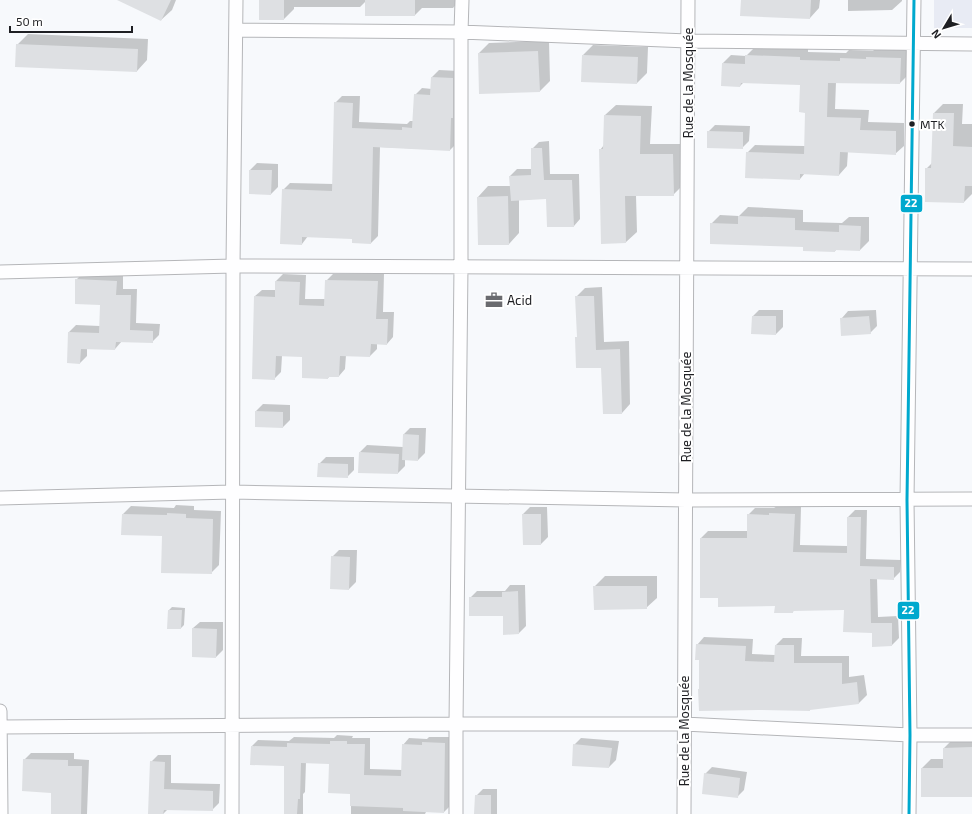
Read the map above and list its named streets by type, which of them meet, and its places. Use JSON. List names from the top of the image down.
{
  "streets": {
    "street": ["Rue de la Mosquée"]
  },
  "places": {
    "other": ["MTK"],
    "office": ["Acid"]
  },
  "lines": ["transit line 22"],
  "scale_bar": "50 m",
  "north": "bottom left"
}
